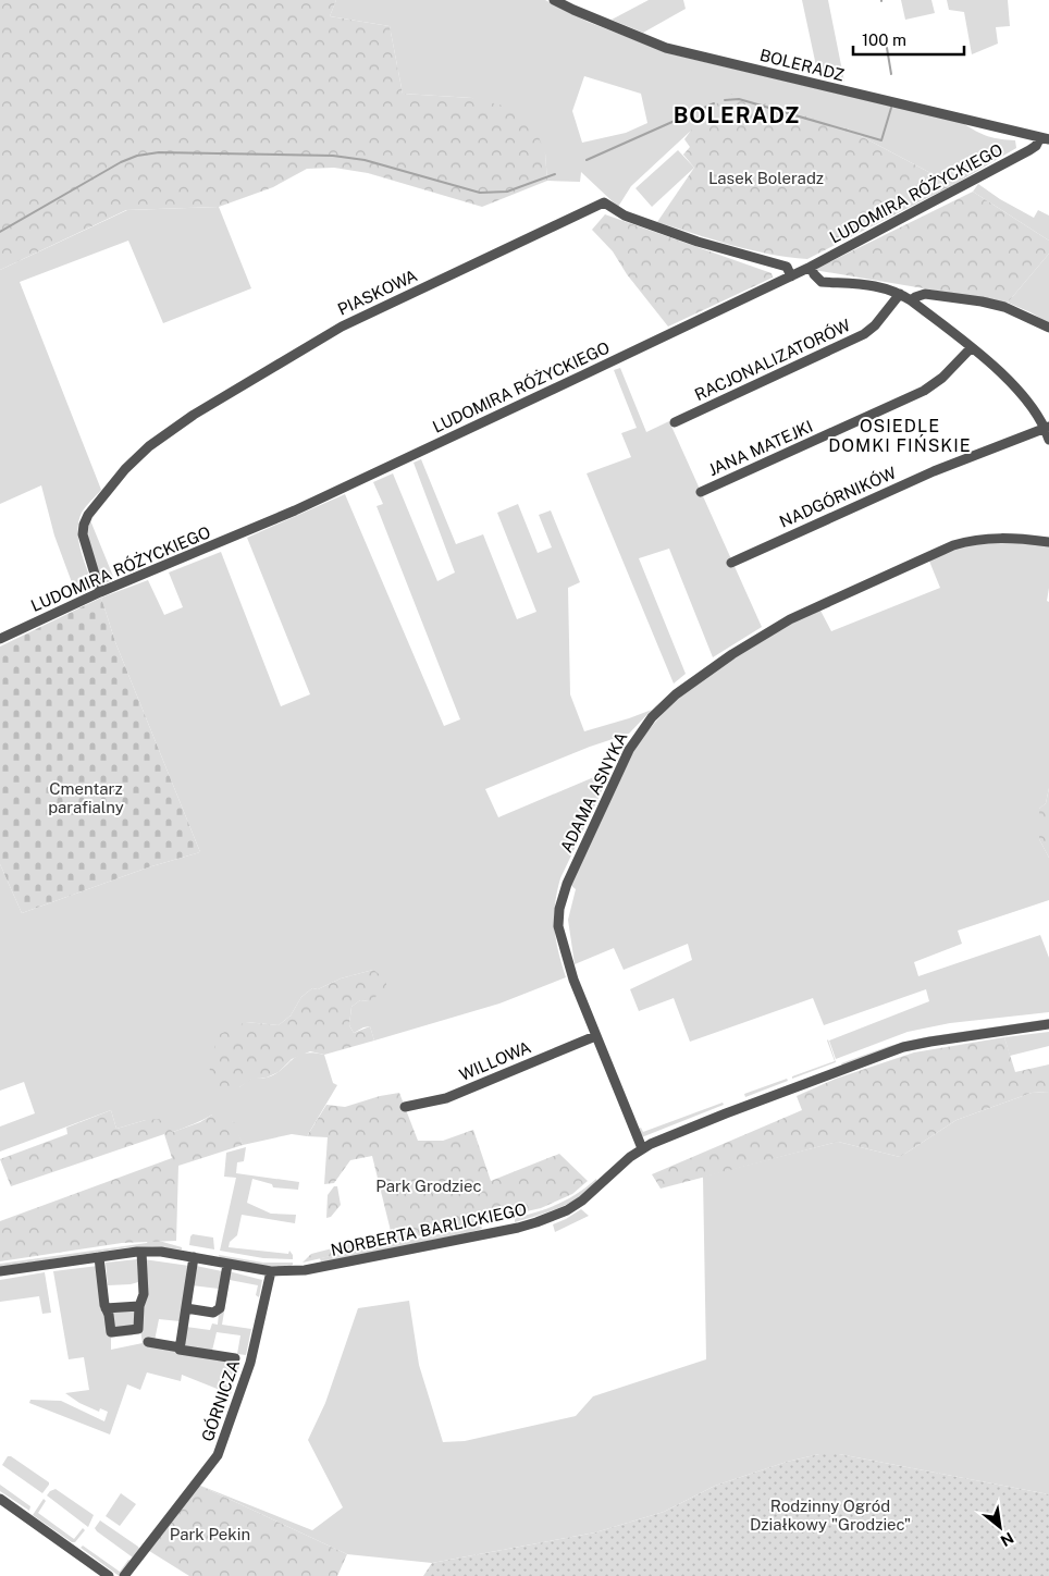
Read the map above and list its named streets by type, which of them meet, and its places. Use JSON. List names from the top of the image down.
{
  "streets": {
    "street": [
      "BOLERADZ",
      "LUDOMIRA RÓŻYCKIEGO",
      "PIASKOWA",
      "RACJONALIZATORÓW",
      "JANA MATEJKI",
      "NADGÓRNIKÓW",
      "ADAMA ASNYKA",
      "WILLOWA",
      "NORBERTA BARLICKIEGO",
      "GÓRNICZA"
    ]
  },
  "crossings": [
    ["BOLERADZ", "LUDOMIRA RÓŻYCKIEGO"],
    ["LUDOMIRA RÓŻYCKIEGO", "PIASKOWA"],
    ["ADAMA ASNYKA", "WILLOWA"],
    ["ADAMA ASNYKA", "NORBERTA BARLICKIEGO"],
    ["NORBERTA BARLICKIEGO", "GÓRNICZA"]
  ],
  "districts": ["BOLERADZ", "OSIEDLE DOMKI FIŃSKIE"],
  "parks": [
    "Lasek Boleradz",
    "Cmentarz parafialny",
    "Park Grodziec",
    "Rodzinny Ogród Działkowy \"Grodziec\"",
    "Park Pekin"
  ],
  "scale_bar": "100 m",
  "north": "bottom right"
}
